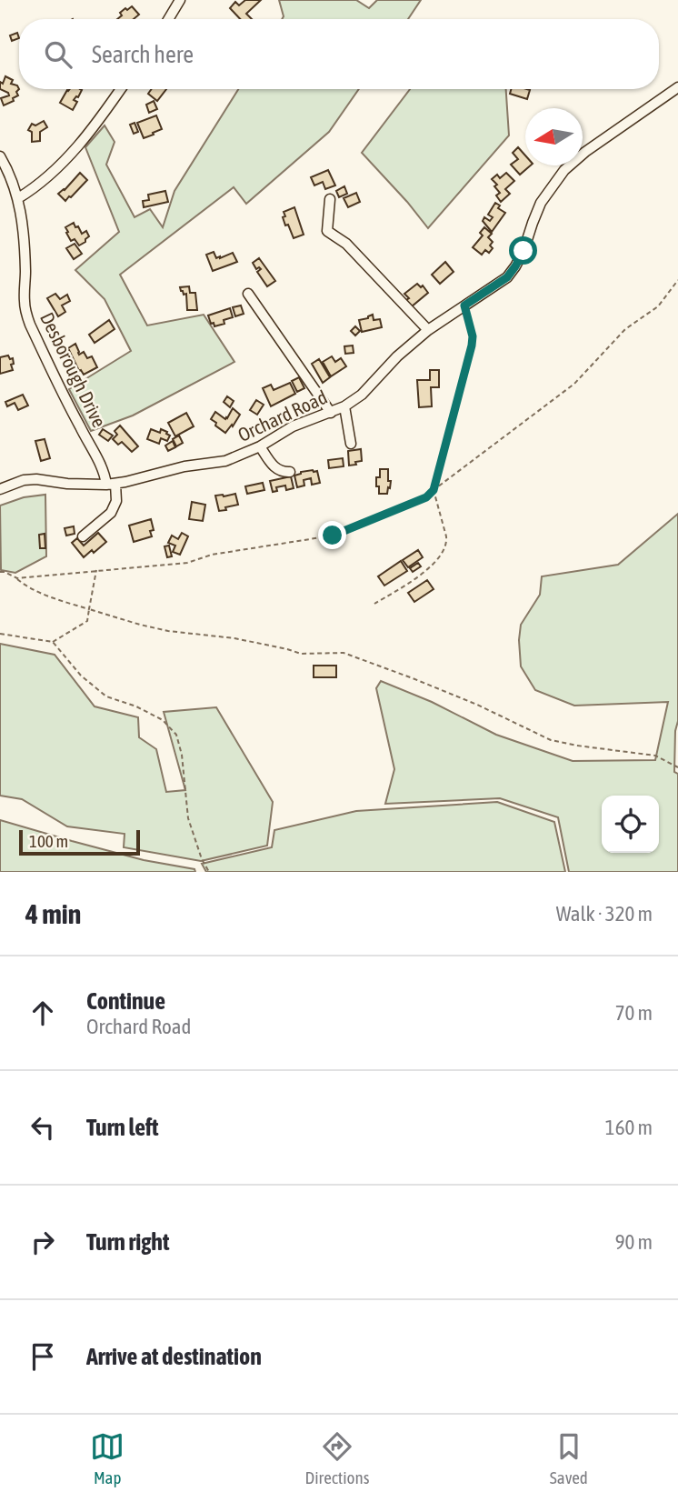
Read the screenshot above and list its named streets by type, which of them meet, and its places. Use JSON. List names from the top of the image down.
{
  "streets": {
    "street": ["Desborough Drive", "Orchard Road"]
  },
  "crossings": [
    ["Desborough Drive", "Orchard Road"]
  ],
  "scale_bar": "100 m",
  "north": "left",
  "page": {
    "search": "Search here",
    "scale": "100 m",
    "heading": ["4 min", "Walk · 320 m"],
    "list": [
      ["Continue", "Orchard Road", "70 m"],
      ["Turn left", "160 m"],
      ["Turn right", "90 m"],
      "Arrive at destination"
    ],
    "nav": ["Map", "Directions", "Saved"]
  }
}
